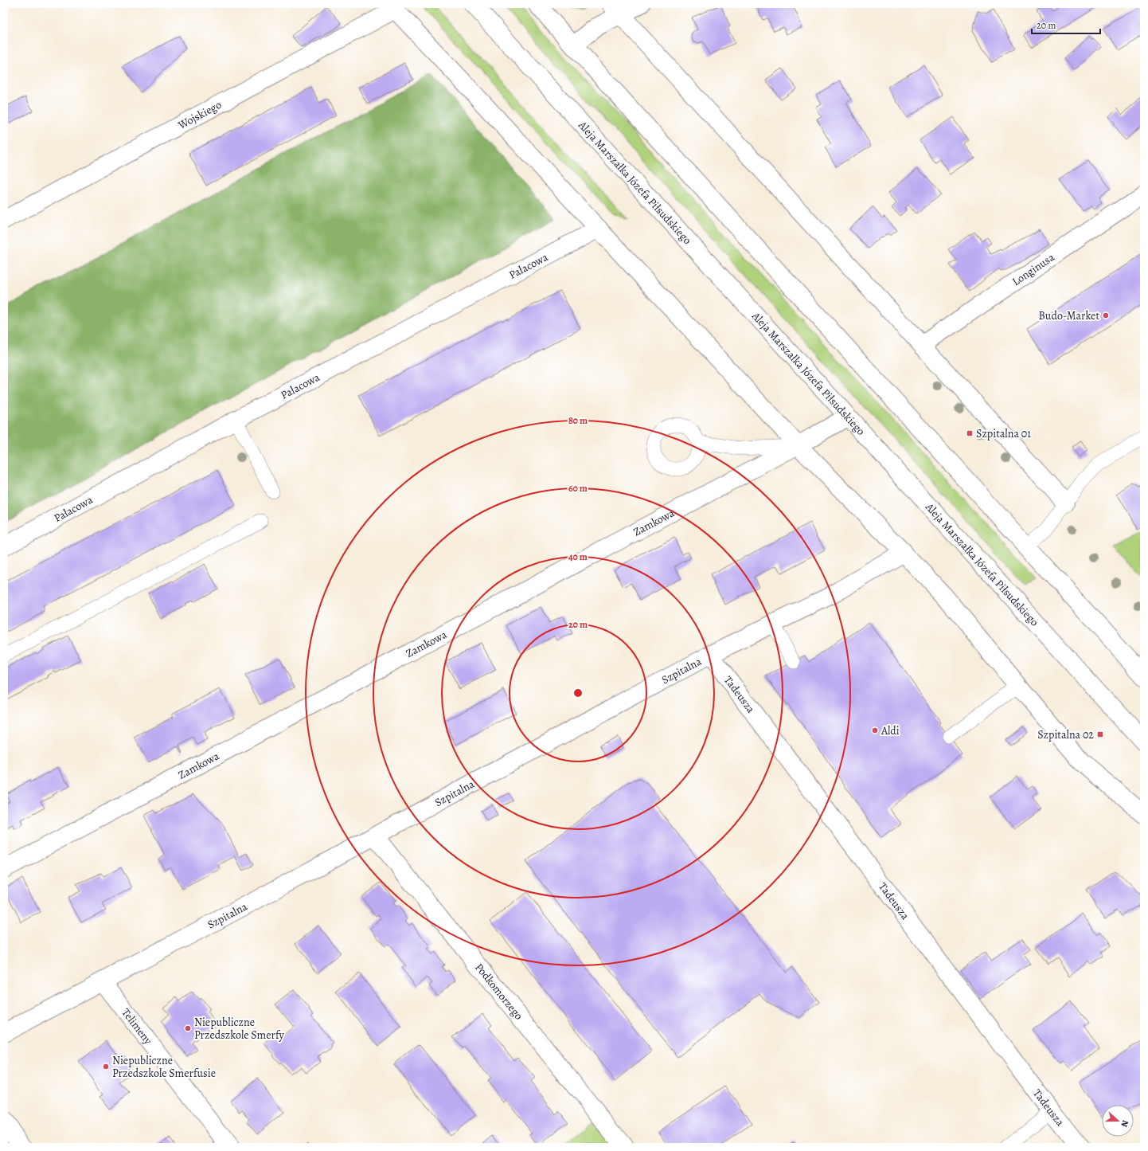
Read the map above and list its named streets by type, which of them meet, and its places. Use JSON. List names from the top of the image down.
{
  "streets": {
    "street": [
      "Wojskiego",
      "Aleja Marszałka Józefa Piłsudskiego",
      "Pałacowa",
      "Longinusa",
      "Zamkowa",
      "Szpitalna",
      "Tadeusza",
      "Podkomorzego",
      "Telimeny"
    ]
  },
  "crossings": [
    ["Aleja Marszałka Józefa Piłsudskiego", "Zamkowa"],
    ["Szpitalna", "Tadeusza"],
    ["Szpitalna", "Podkomorzego"],
    ["Szpitalna", "Telimeny"]
  ],
  "places": {
    "other": [
      "Budo-Market",
      "Aldi",
      "Niepubliczne Przedszkole Smerfy",
      "Niepubliczne Przedszkole Smerfusie"
    ],
    "transit": ["Szpitalna 01", "Szpitalna 02"]
  },
  "scale_bar": "20 m",
  "north": "right",
  "rings": [
    "80 m",
    "60 m",
    "40 m",
    "20 m"
  ]
}
